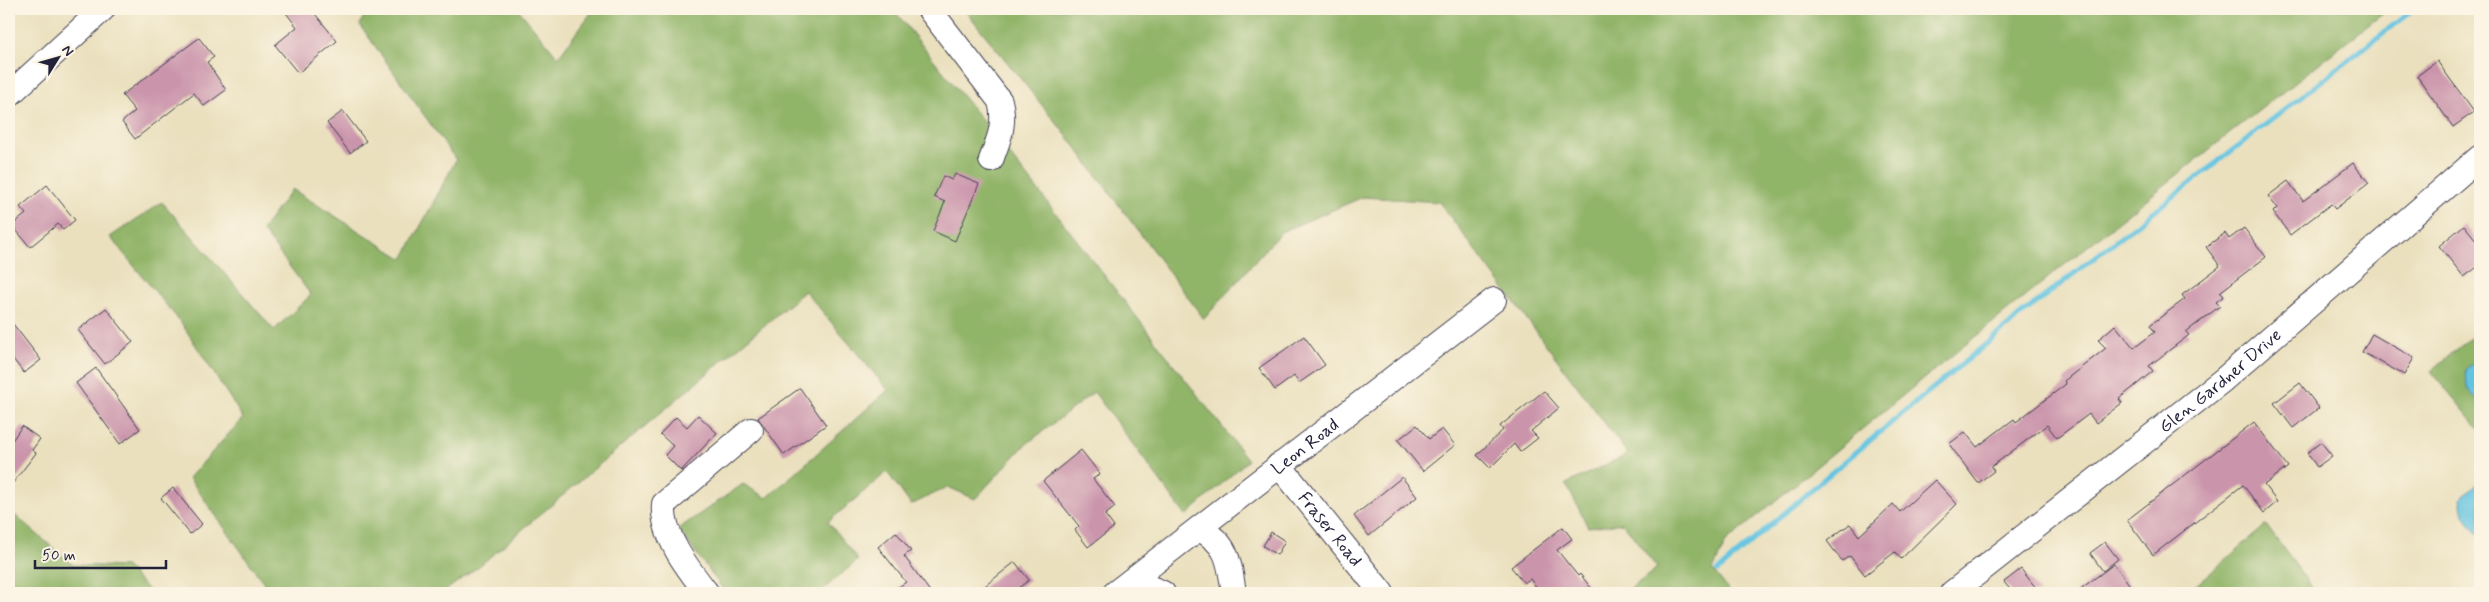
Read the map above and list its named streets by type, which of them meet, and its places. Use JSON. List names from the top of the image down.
{
  "streets": {
    "street": ["Glen Gardner Drive", "Leon Road", "Fraser Road"]
  },
  "crossings": [
    ["Leon Road", "Fraser Road"]
  ],
  "scale_bar": "50 m",
  "north": "top right"
}
